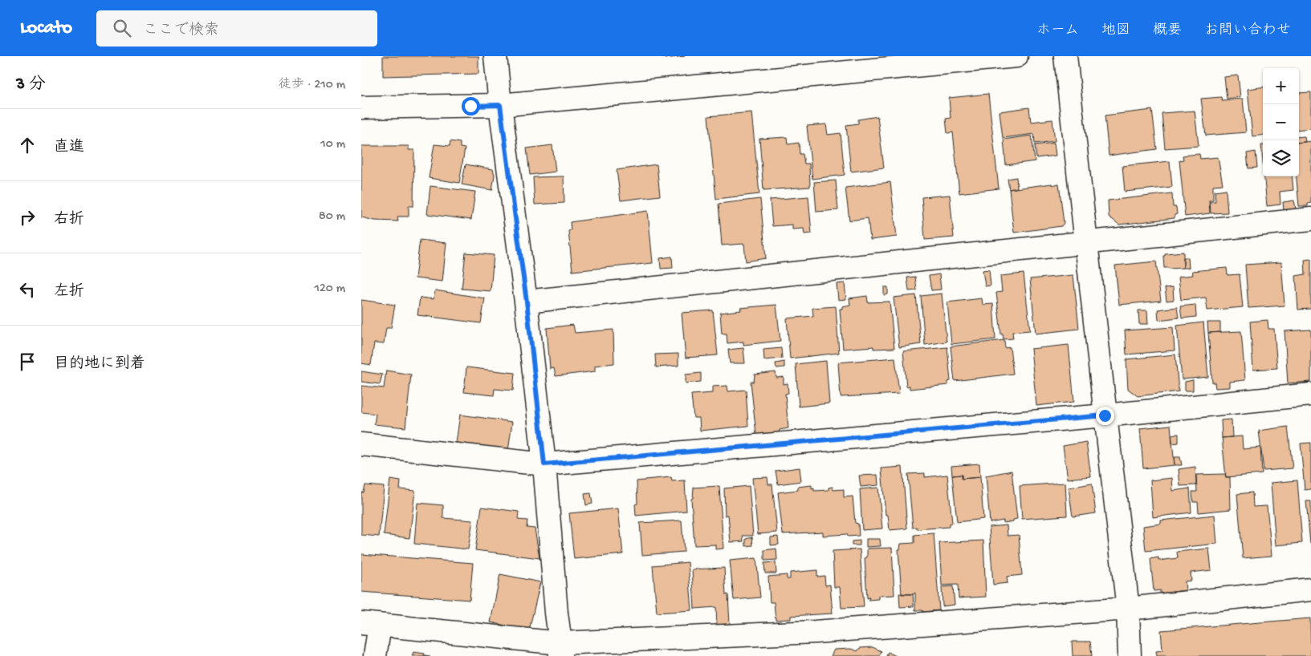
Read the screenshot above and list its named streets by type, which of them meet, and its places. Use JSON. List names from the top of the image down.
{
  "page": {
    "header": "Locato",
    "search": "ここで検索",
    "nav": [
      "ホーム",
      "地図",
      "概要",
      "お問い合わせ"
    ],
    "heading": ["3 分", "徒歩 · 210 m"],
    "map_buttons": ["+", "−"],
    "list": [
      ["直進", "10 m"],
      ["右折", "80 m"],
      ["左折", "120 m"],
      "目的地に到着"
    ]
  }
}
